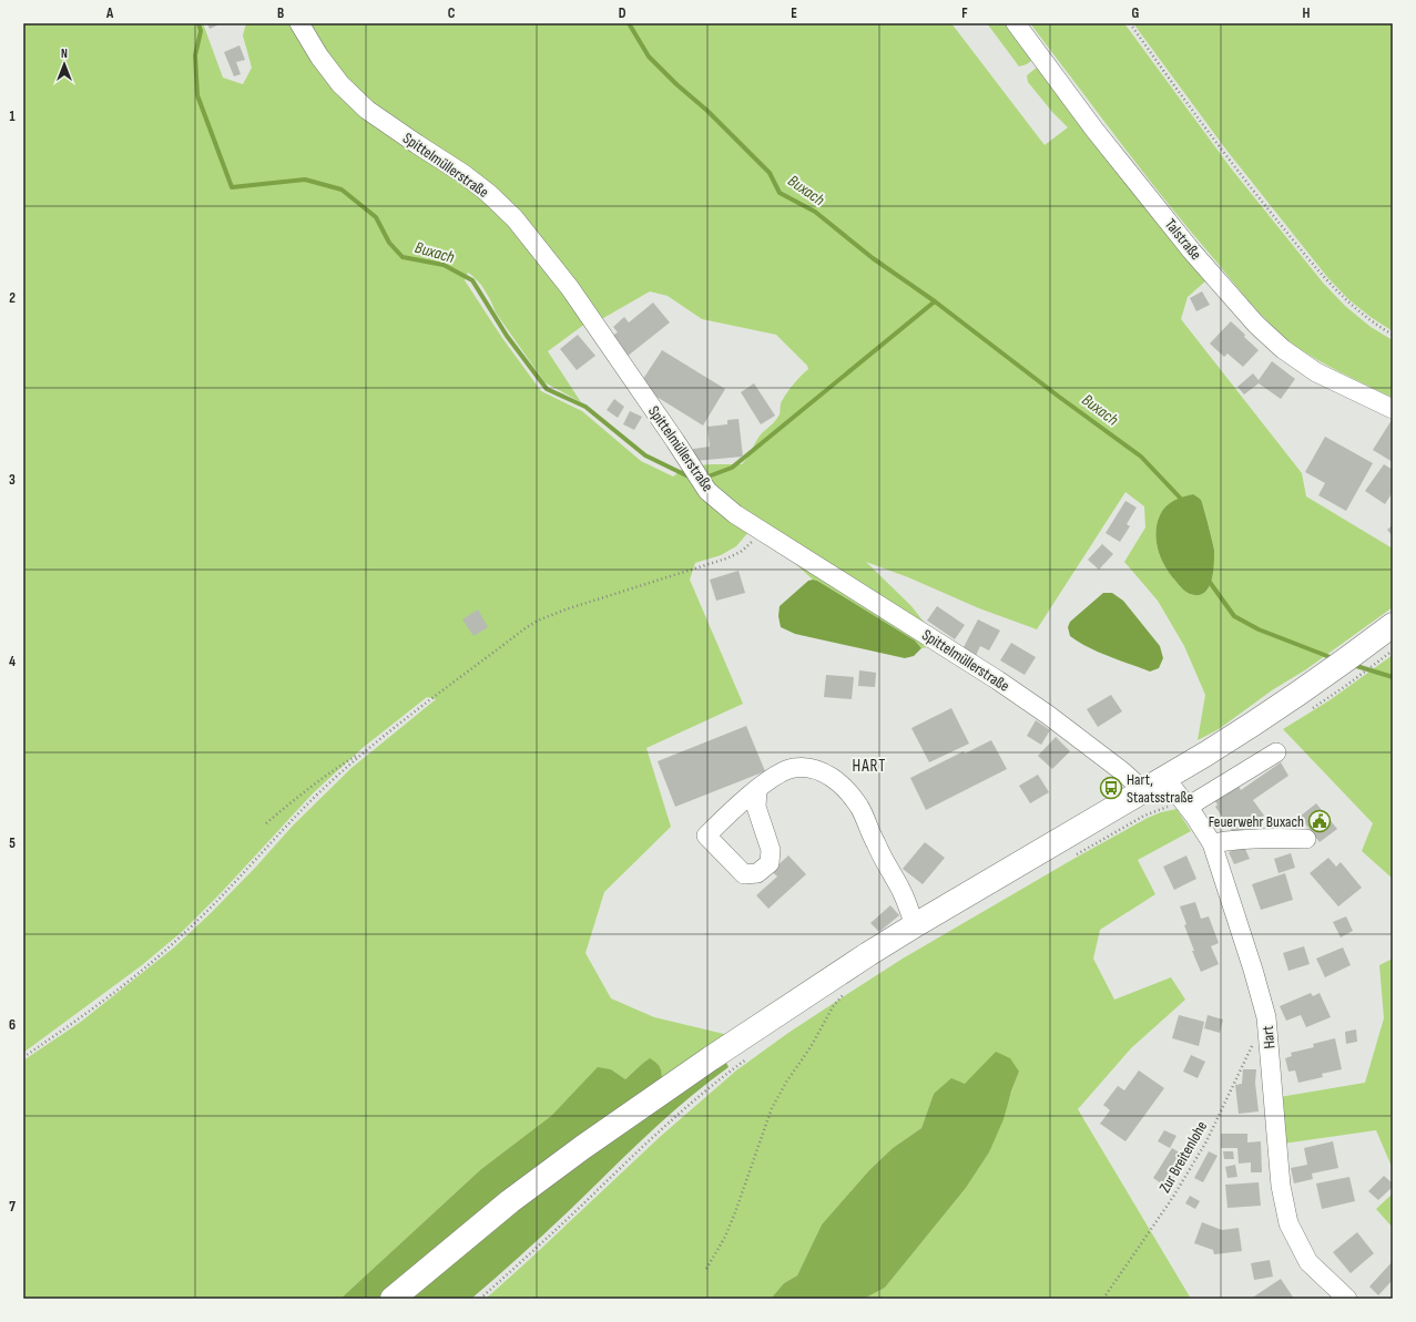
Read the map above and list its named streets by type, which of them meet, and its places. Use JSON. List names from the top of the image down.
{
  "streets": {
    "street": ["Spittelmüllerstraße", "Talstraße", "Hart"],
    "path": ["Zur Breitenlohe"]
  },
  "crossings": [
    ["Hart", "Zur Breitenlohe"]
  ],
  "districts": ["HART"],
  "water": ["Buxach"],
  "places": {
    "bus stop": ["Hart, Staatsstraße"],
    "public building": ["Feuerwehr Buxach"]
  },
  "north": "top",
  "grid": {
    "columns": [
      "A",
      "B",
      "C",
      "D",
      "E",
      "F",
      "G",
      "H"
    ],
    "rows": [
      "1",
      "2",
      "3",
      "4",
      "5",
      "6",
      "7"
    ]
  }
}
